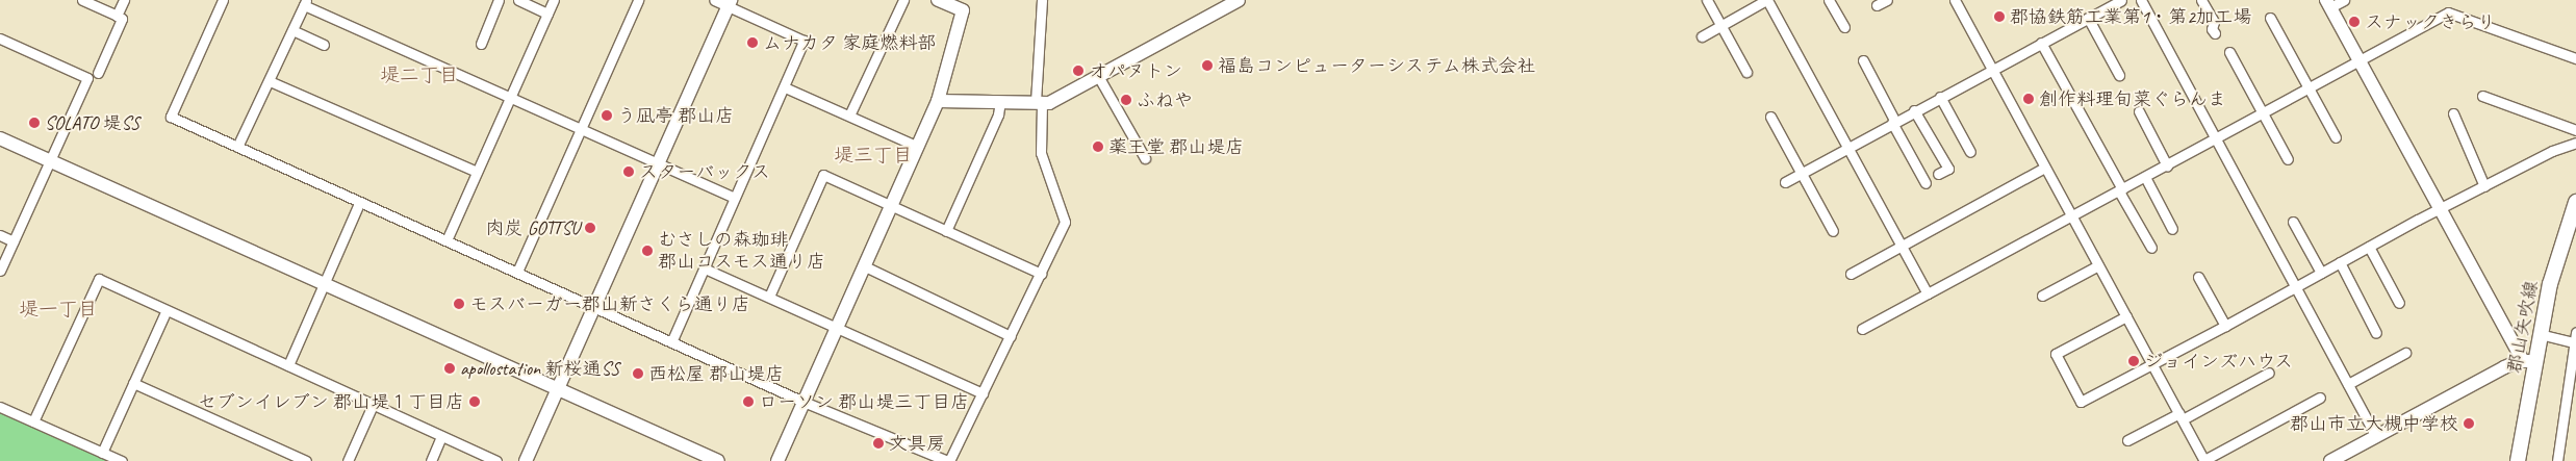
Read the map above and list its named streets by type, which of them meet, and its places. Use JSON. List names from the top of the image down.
{
  "streets": {
    "main road": ["郡山矢吹線"]
  },
  "districts": ["堤二丁目", "堤三丁目", "堤一丁目"],
  "places": [
    "郡協鉄筋工業第1・第2加工場",
    "スナックきらり",
    "ムナカタ 家庭燃料部",
    "福島コンピューターシステム株式会社",
    "オパヌトン",
    "創作料理旬菜ぐらんま",
    "ふねや",
    "う凪亭 郡山店",
    "SOLATO 堤SS",
    "薬王堂 郡山堤店",
    "スターバックス",
    "肉炭 GOTTSU",
    "むさしの森珈琲 郡山コスモス通り店",
    "モスバーガー郡山新さくら通り店",
    "ジョインズハウス",
    "apollostation 新桜通SS",
    "西松屋 郡山堤店",
    "セブンイレブン 郡山堤１丁目店",
    "ローソン 郡山堤三丁目店",
    "郡山市立大槻中学校",
    "文具房"
  ]
}
